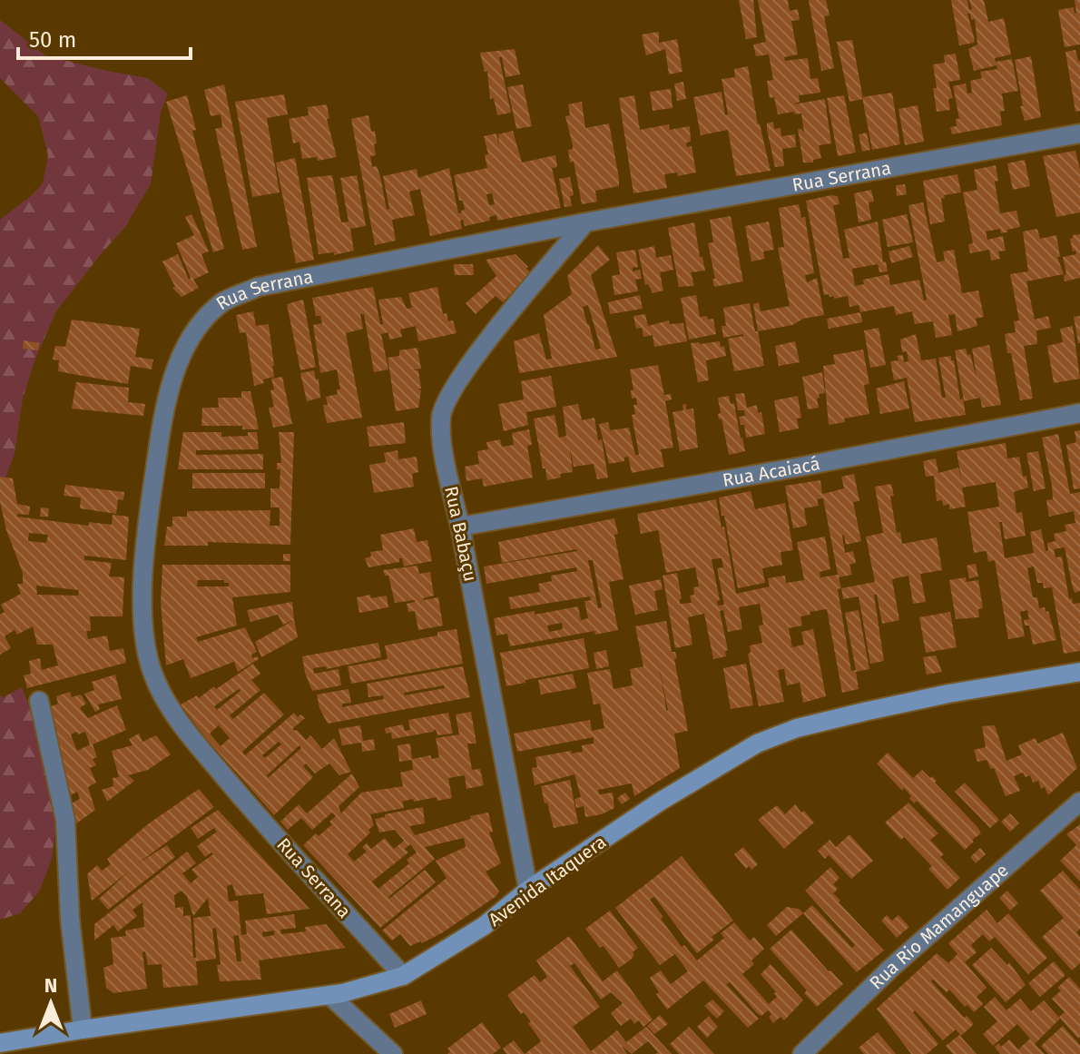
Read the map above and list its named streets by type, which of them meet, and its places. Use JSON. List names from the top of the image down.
{
  "streets": {
    "street": [
      "Rua Serrana",
      "Rua Acaiacá",
      "Rua Babaçu",
      "Avenida Itaquera",
      "Rua Rio Mamanguape"
    ]
  },
  "crossings": [
    ["Rua Serrana", "Rua Babaçu"],
    ["Rua Serrana", "Avenida Itaquera"],
    ["Rua Acaiacá", "Rua Babaçu"],
    ["Rua Babaçu", "Avenida Itaquera"]
  ],
  "scale_bar": "50 m",
  "north": "top"
}
